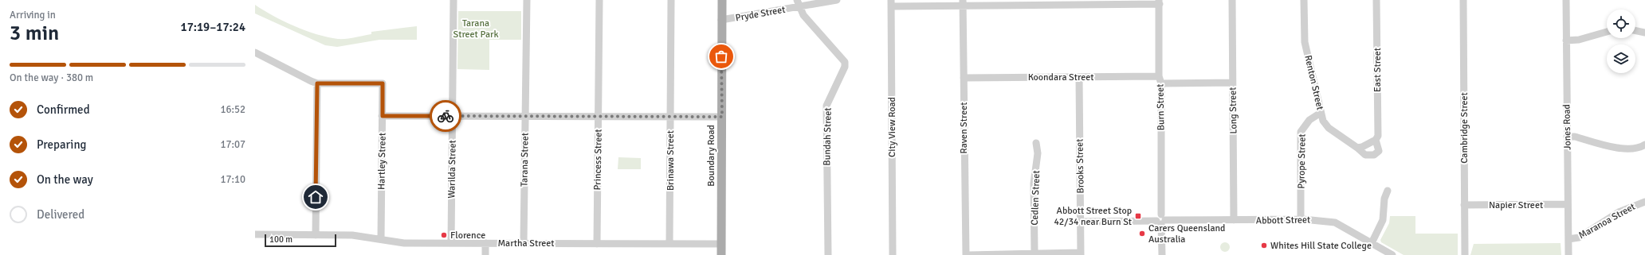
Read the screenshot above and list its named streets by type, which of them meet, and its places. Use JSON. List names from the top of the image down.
{
  "streets": {
    "main road": ["Boundary Road"],
    "street": [
      "Pryde Street",
      "East Street",
      "Koondara Street",
      "Renton Street",
      "Burn Street",
      "Long Street",
      "City View Road",
      "Jones Road",
      "Raven Street",
      "Cambridge Street",
      "Bundah Street",
      "Tarana Street",
      "Princess Street",
      "Brinawa Street",
      "Hartley Street",
      "Pyrope Street",
      "Brooks Street",
      "Warilda Street",
      "Cedlen Street",
      "Napier Street",
      "Abbott Street",
      "Maranoa Street",
      "Martha Street"
    ]
  },
  "crossings": [
    ["Pryde Street", "Bundah Street"],
    ["Pryde Street", "Boundary Road"],
    ["East Street", "Renton Street"],
    ["Koondara Street", "Burn Street"],
    ["Koondara Street", "Raven Street"],
    ["Koondara Street", "Brooks Street"],
    ["Renton Street", "Pyrope Street"],
    ["Burn Street", "Abbott Street"],
    ["Long Street", "Abbott Street"],
    ["Jones Road", "Napier Street"],
    ["Jones Road", "Maranoa Street"],
    ["Cambridge Street", "Napier Street"],
    ["Boundary Road", "Martha Street"],
    ["Tarana Street", "Martha Street"],
    ["Princess Street", "Martha Street"],
    ["Brinawa Street", "Martha Street"],
    ["Hartley Street", "Martha Street"],
    ["Pyrope Street", "Abbott Street"],
    ["Brooks Street", "Abbott Street"],
    ["Warilda Street", "Martha Street"]
  ],
  "parks": ["Tarana Street Park"],
  "places": {
    "transit": ["Abbott Street Stop 42/34 near Burn St"],
    "other": ["Carers Queensland Australia", "Florence", "Whites Hill State College"]
  },
  "scale_bar": "100 m",
  "page": {
    "heading": ["3 min", "Arriving in", "17:19–17:24"],
    "bar": "On the way · 380 m",
    "list": [
      ["Confirmed", "16:52"],
      ["Preparing", "17:07"],
      ["On the way", "17:10"],
      "Delivered"
    ],
    "scale": "100 m"
  }
}
